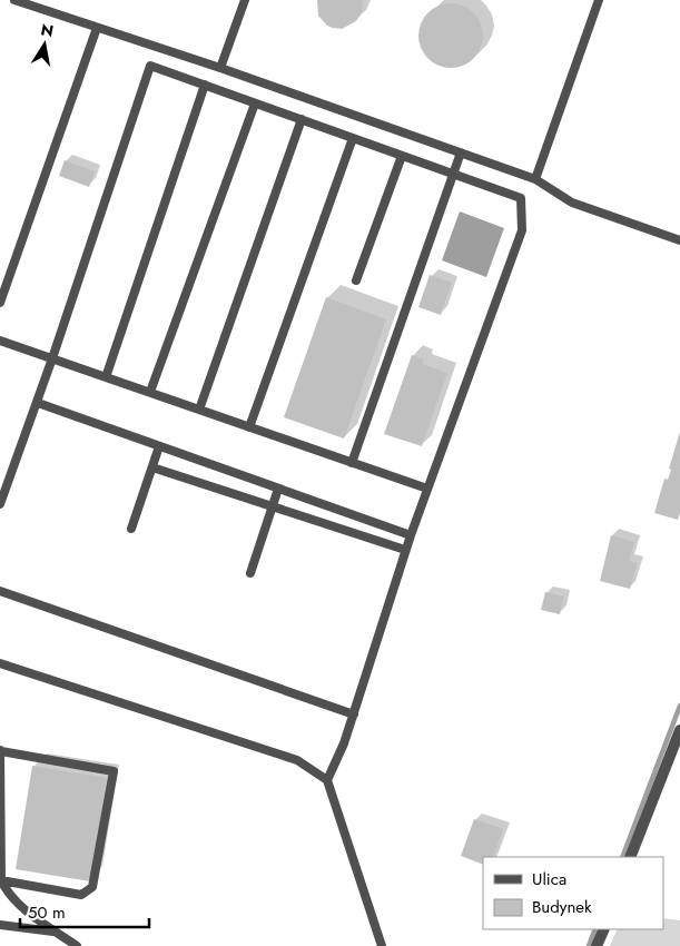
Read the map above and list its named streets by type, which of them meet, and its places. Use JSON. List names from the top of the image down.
{
  "legend": ["Ulica", "Budynek"],
  "scale_bar": "50 m",
  "north": "top"
}
